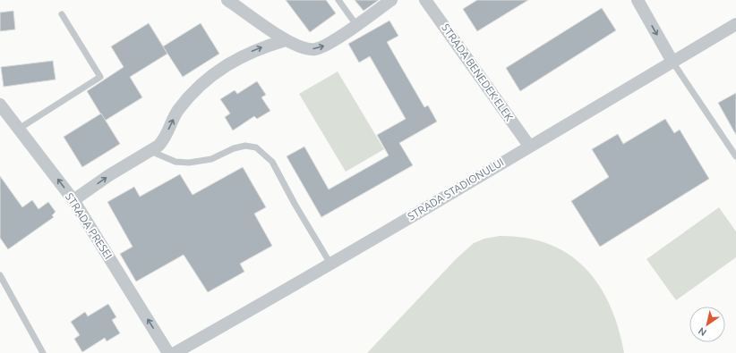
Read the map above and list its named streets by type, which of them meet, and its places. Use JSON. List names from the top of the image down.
{
  "streets": {
    "street": ["STRADA BENEDEK ELEK", "STRADA STADIONULUI", "STRADA PRESEI"]
  },
  "crossings": [
    ["STRADA BENEDEK ELEK", "STRADA STADIONULUI"]
  ],
  "one_way": ["STRADA PRESEI"],
  "north": "bottom left"
}
